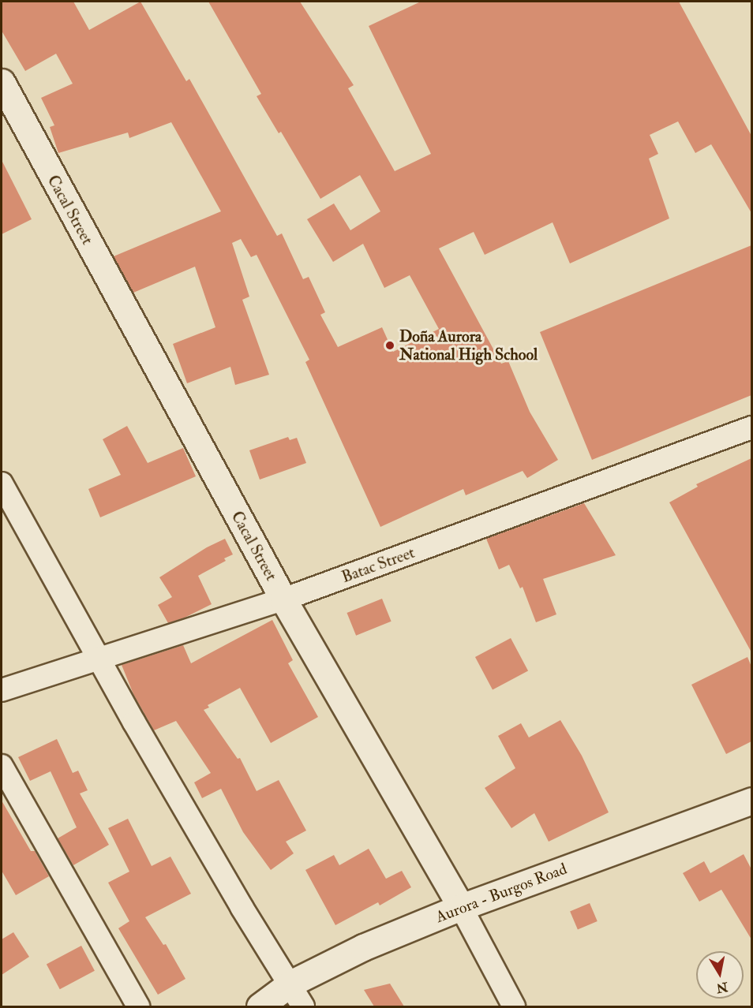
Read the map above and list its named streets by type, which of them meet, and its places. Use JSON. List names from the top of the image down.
{
  "streets": {
    "street": ["Cacal Street", "Batac Street", "Aurora - Burgos Road"]
  },
  "crossings": [
    ["Cacal Street", "Batac Street"],
    ["Cacal Street", "Aurora - Burgos Road"]
  ],
  "places": ["Doña Aurora National High School"],
  "north": "bottom"
}
